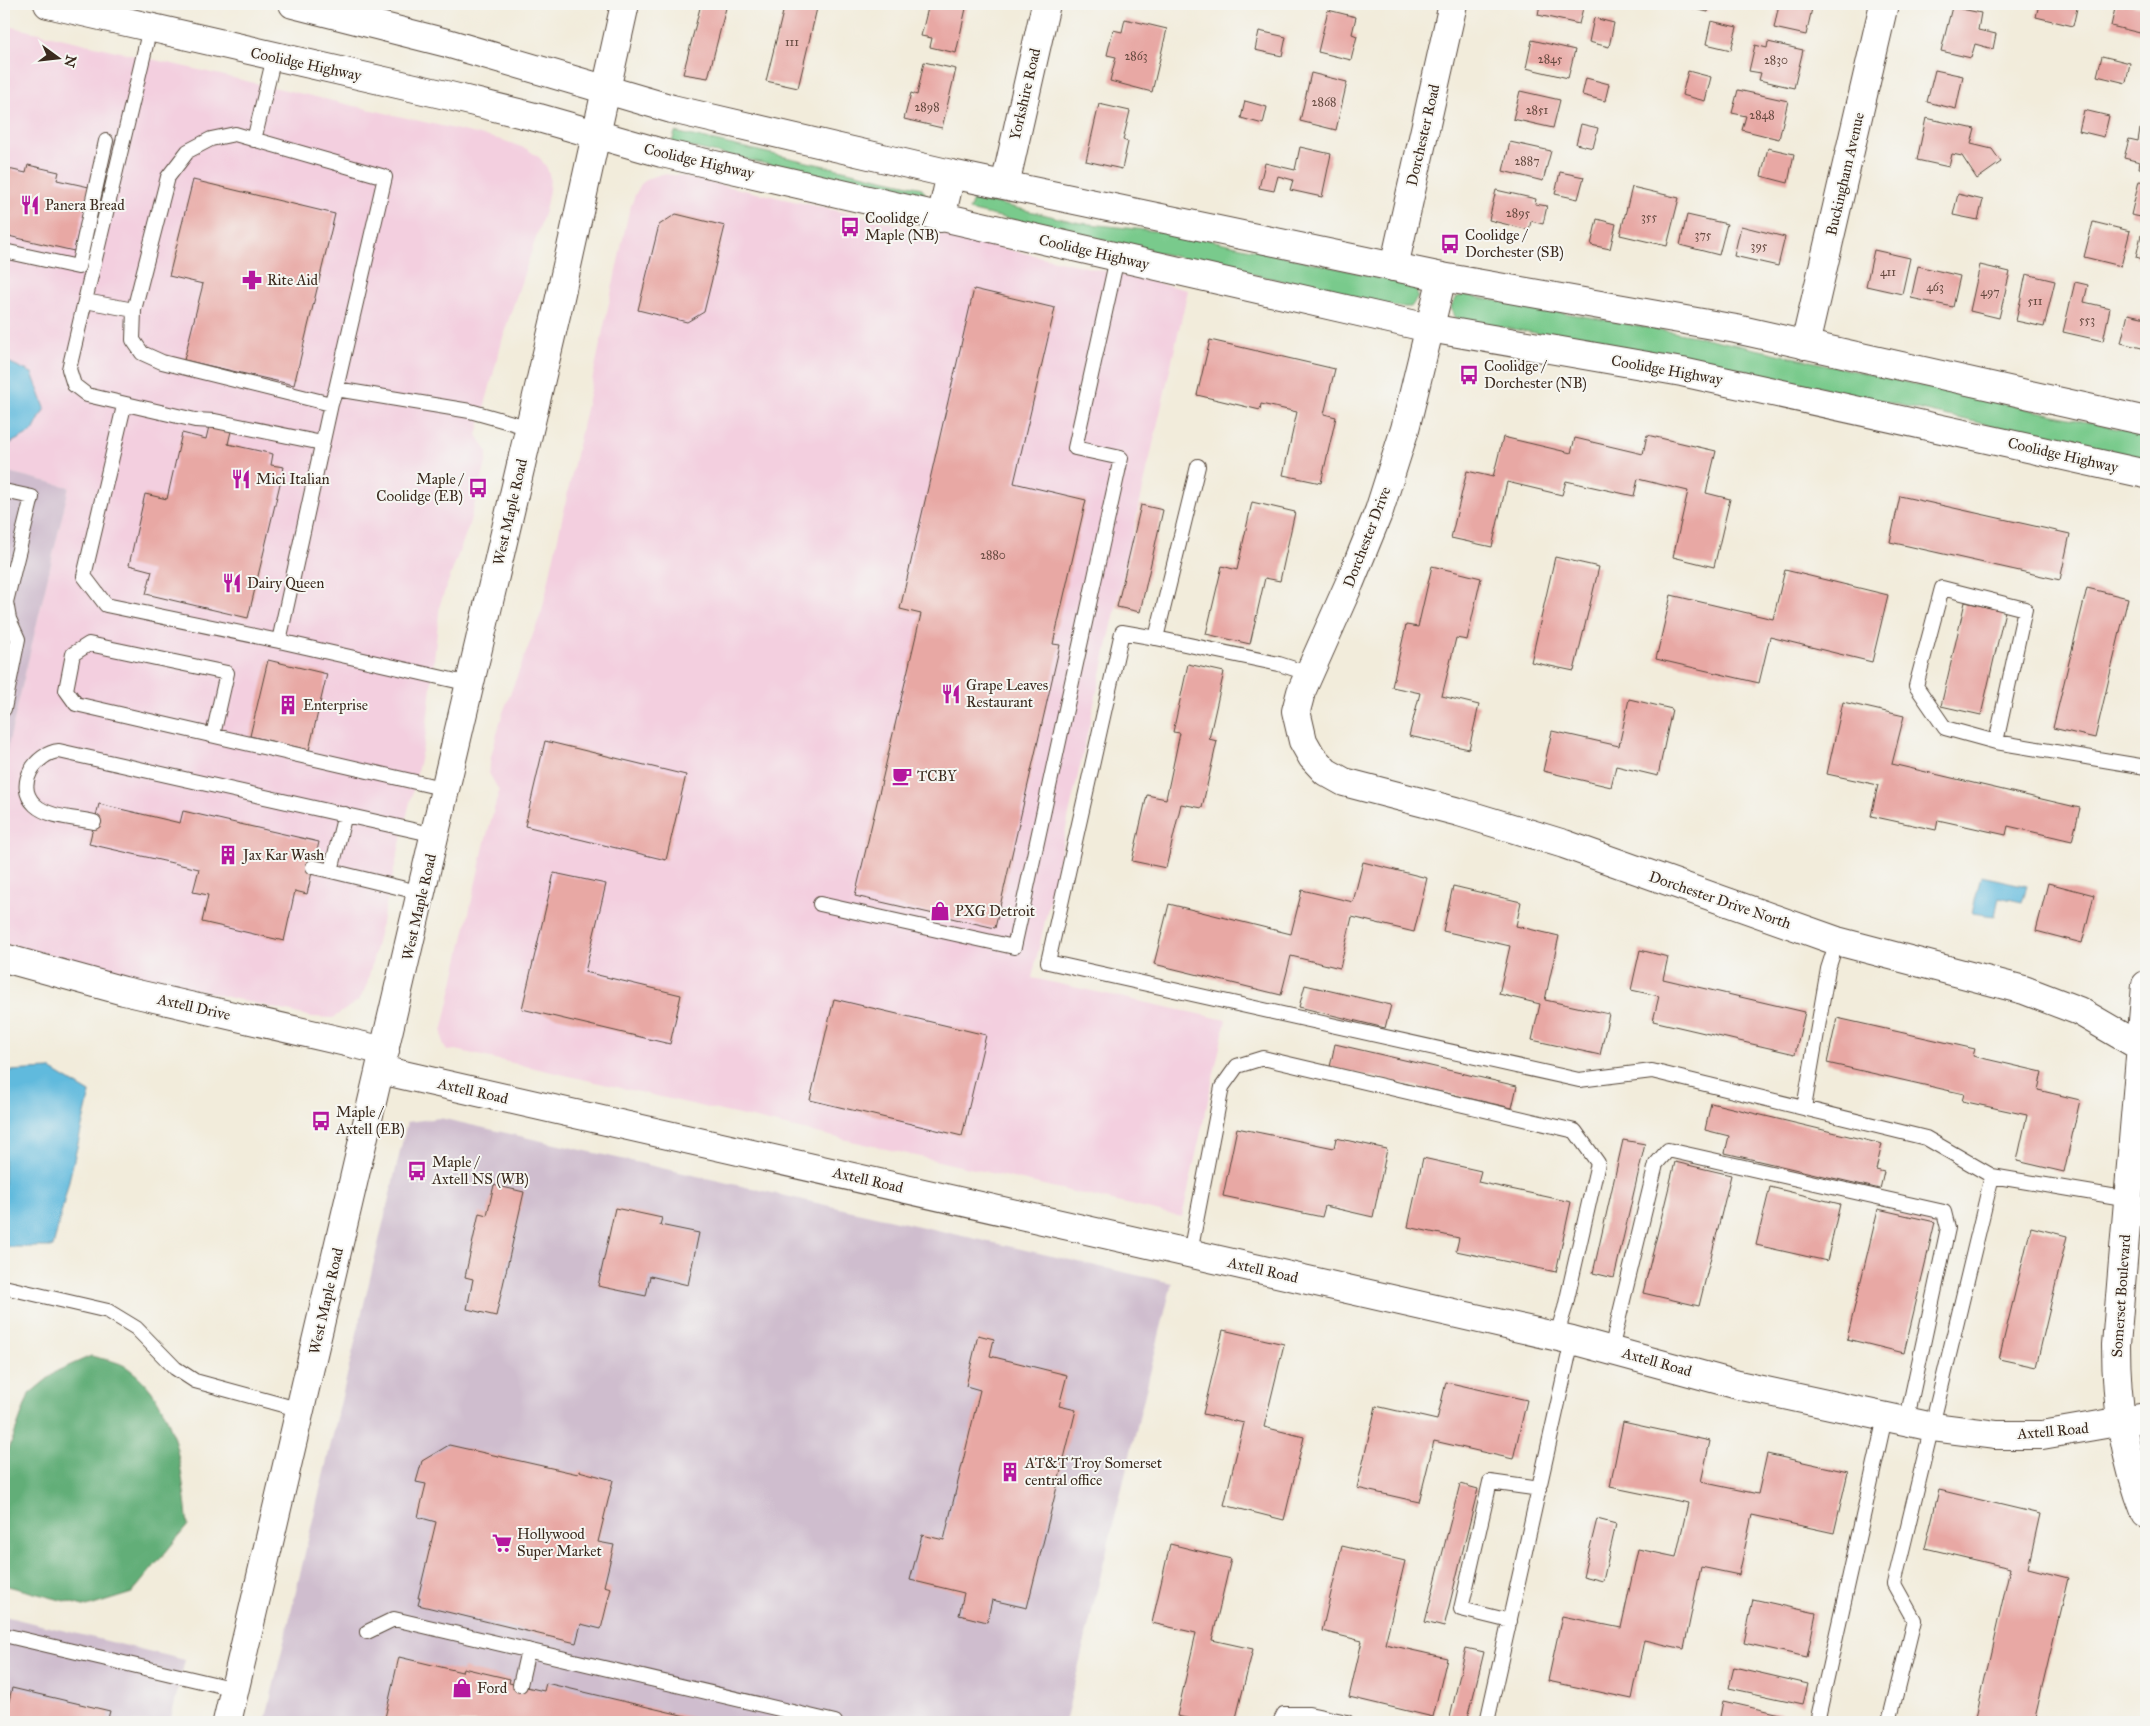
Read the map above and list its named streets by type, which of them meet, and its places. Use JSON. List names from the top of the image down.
{
  "streets": {
    "main road": [
      "Coolidge Highway",
      "Yorkshire Road",
      "Dorchester Road",
      "Buckingham Avenue",
      "West Maple Road",
      "Dorchester Drive",
      "Dorchester Drive North",
      "Axtell Drive",
      "Axtell Road",
      "Somerset Boulevard"
    ]
  },
  "crossings": [
    ["Coolidge Highway", "West Maple Road"],
    ["Coolidge Highway", "Dorchester Drive"],
    ["West Maple Road", "Axtell Drive"],
    ["West Maple Road", "Axtell Road"],
    ["Dorchester Drive", "Dorchester Drive North"],
    ["Dorchester Drive North", "Somerset Boulevard"],
    ["Axtell Drive", "Axtell Road"],
    ["Axtell Road", "Somerset Boulevard"]
  ],
  "places": {
    "restaurant": [
      "Panera Bread",
      "Mici Italian",
      "Dairy Queen",
      "Grape Leaves Restaurant"
    ],
    "bus stop": [
      "Coolidge / Maple (NB)",
      "Coolidge / Dorchester (SB)",
      "Coolidge / Dorchester (NB)",
      "Maple / Coolidge (EB)",
      "Maple / Axtell (EB)",
      "Maple / Axtell NS (WB)"
    ],
    "pharmacy": ["Rite Aid"],
    "building": ["Enterprise", "Jax Kar Wash", "AT&T Troy Somerset central office"],
    "cafe": ["TCBY"],
    "shop": ["PXG Detroit", "Ford"],
    "supermarket": ["Hollywood Super Market"]
  },
  "house_numbers": [
    "111",
    "2863",
    "2845",
    "2830",
    "2868",
    "2898",
    "2851",
    "2848",
    "2887",
    "2895",
    "355",
    "375",
    "395",
    "411",
    "463",
    "497",
    "511",
    "553",
    "2880"
  ],
  "north": "right"
}
